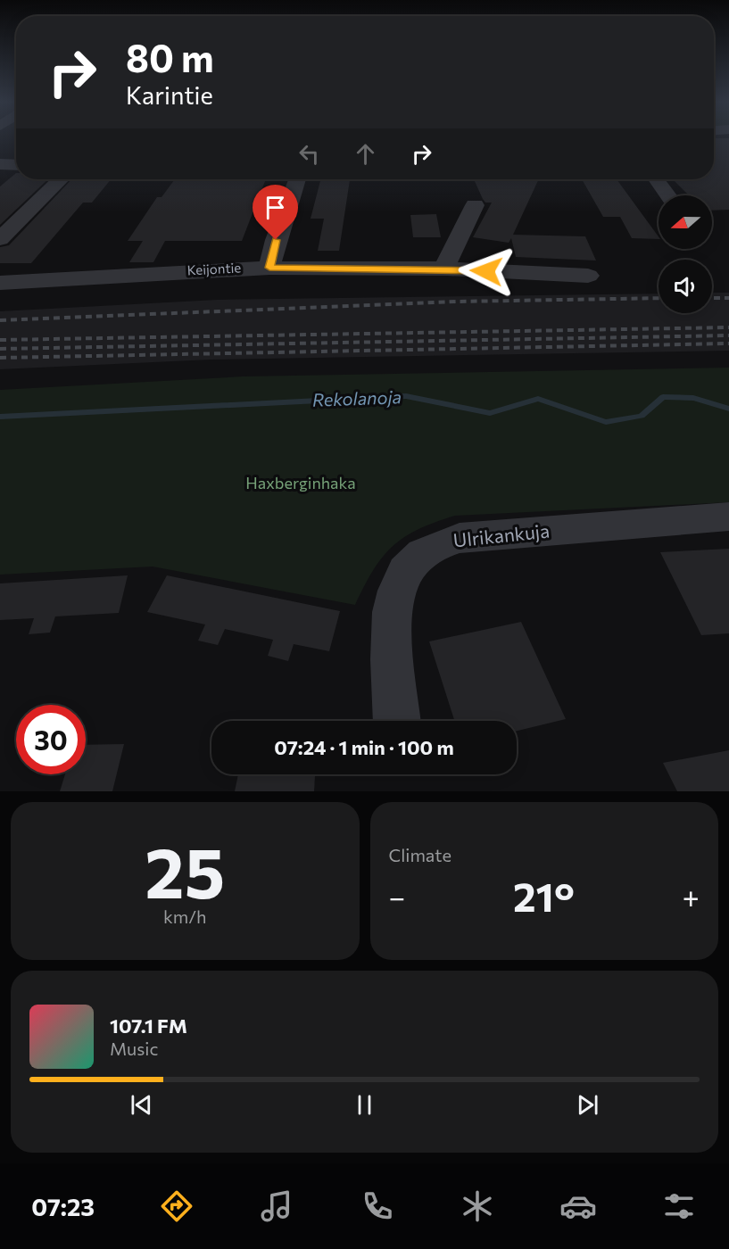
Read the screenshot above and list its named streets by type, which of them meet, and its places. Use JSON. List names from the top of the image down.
{
  "streets": {
    "street": ["Keijontie", "Ulrikankuja"]
  },
  "water": ["Rekolanoja"],
  "parks": ["Haxberginhaka"],
  "north": "left",
  "page": {
    "turn": ["80 m", "Karintie"],
    "limit": "30",
    "trip": "07:24 · 1 min · 100 m",
    "tile": [
      ["25", "km/h"],
      "Climate"
    ],
    "heat": ["−", "21°", "+"],
    "song": ["107.1 FM", "Music"],
    "tabs": "07:23"
  }
}
